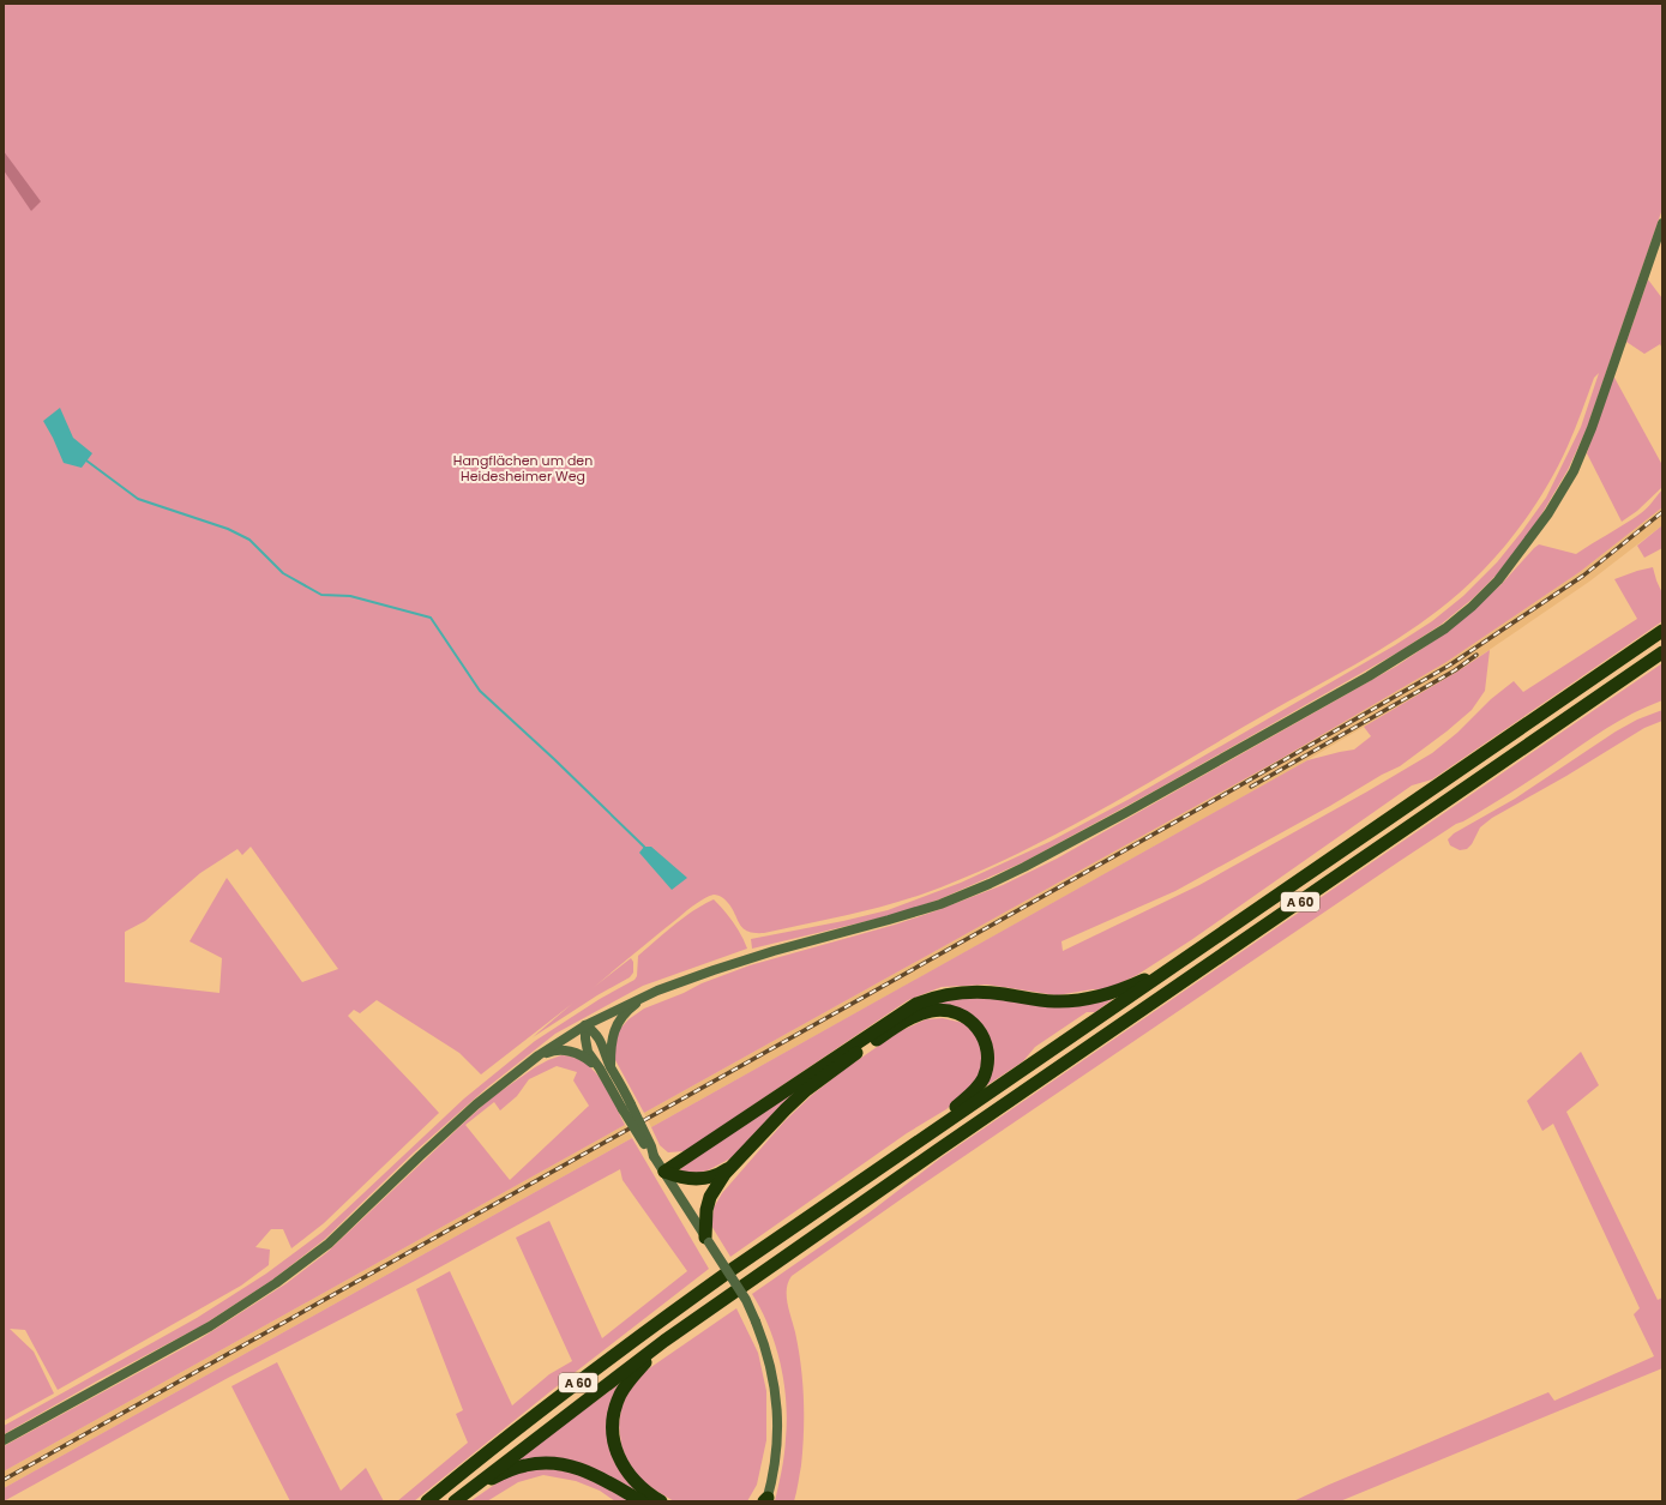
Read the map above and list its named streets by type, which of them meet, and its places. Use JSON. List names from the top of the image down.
{
  "streets": {
    "highway": ["A 60"]
  },
  "parks": ["Hangflächen um den Heidesheimer Weg"]
}
